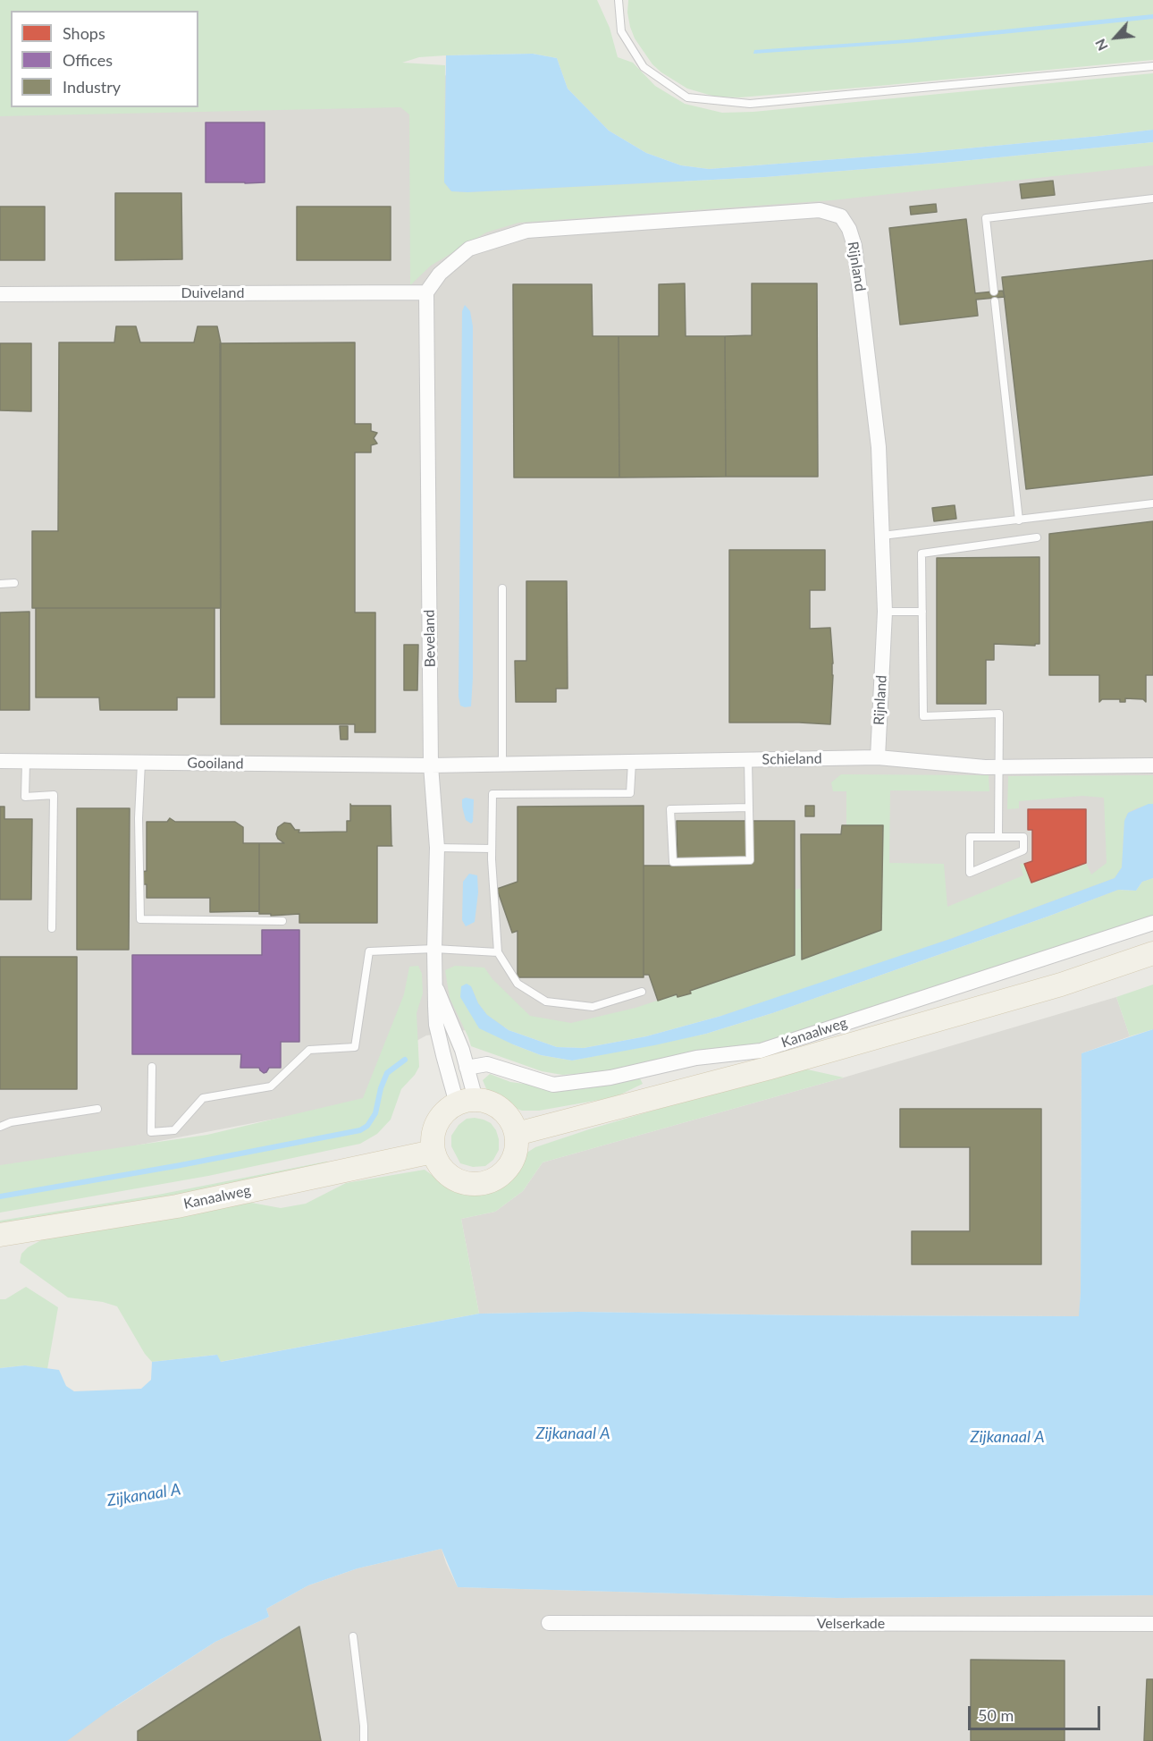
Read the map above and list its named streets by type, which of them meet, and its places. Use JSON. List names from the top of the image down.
{
  "streets": {
    "main road": ["Kanaalweg"],
    "street": [
      "Rijnland",
      "Duiveland",
      "Beveland",
      "Schieland",
      "Gooiland",
      "Velserkade"
    ]
  },
  "crossings": [
    ["Rijnland", "Duiveland"],
    ["Rijnland", "Beveland"],
    ["Rijnland", "Schieland"],
    ["Duiveland", "Beveland"],
    ["Beveland", "Schieland"],
    ["Beveland", "Gooiland"],
    ["Beveland", "Kanaalweg"],
    ["Schieland", "Gooiland"]
  ],
  "water": ["Zijkanaal A"],
  "legend": ["Shops", "Offices", "Industry"],
  "scale_bar": "50 m",
  "north": "bottom left"
}
